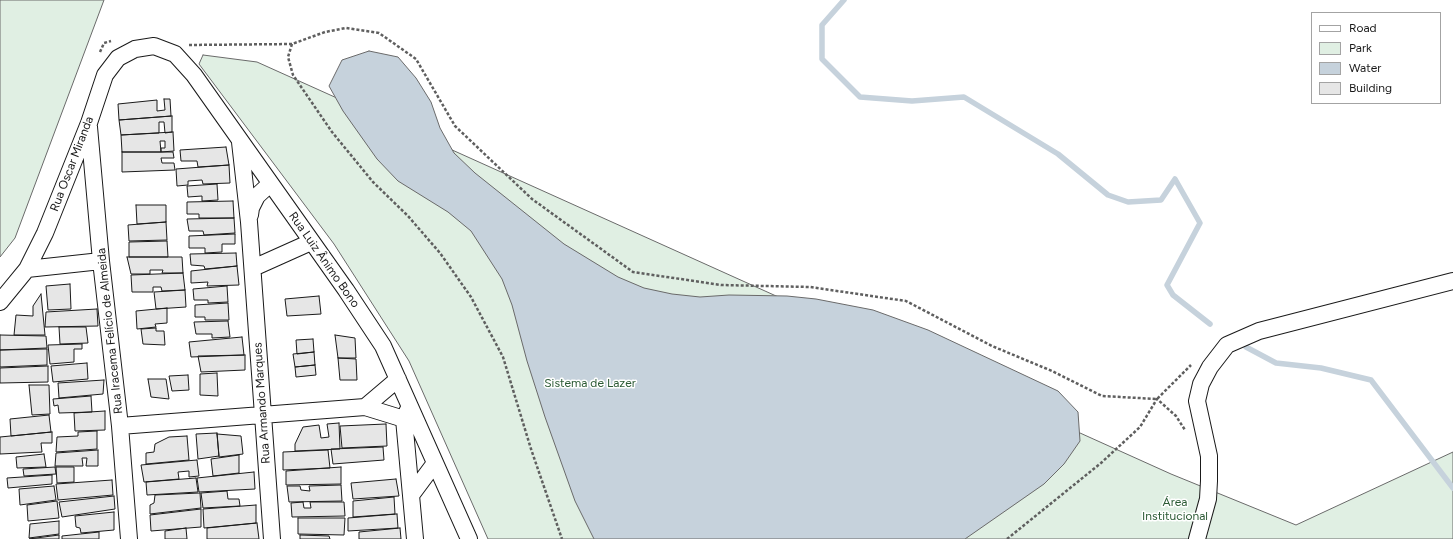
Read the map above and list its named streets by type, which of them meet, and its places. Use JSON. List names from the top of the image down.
{
  "streets": {
    "street": [
      "Rua Oscar Miranda",
      "Rua Luiz Ânimo Bono",
      "Rua Iracema Felício de Almeida",
      "Rua Armando Marques"
    ]
  },
  "crossings": [
    ["Rua Oscar Miranda", "Rua Luiz Ânimo Bono"],
    ["Rua Oscar Miranda", "Rua Iracema Felício de Almeida"],
    ["Rua Luiz Ânimo Bono", "Rua Armando Marques"]
  ],
  "parks": ["Sistema de Lazer", "Área Institucional"],
  "legend": [
    "Road",
    "Park",
    "Water",
    "Building"
  ]
}
